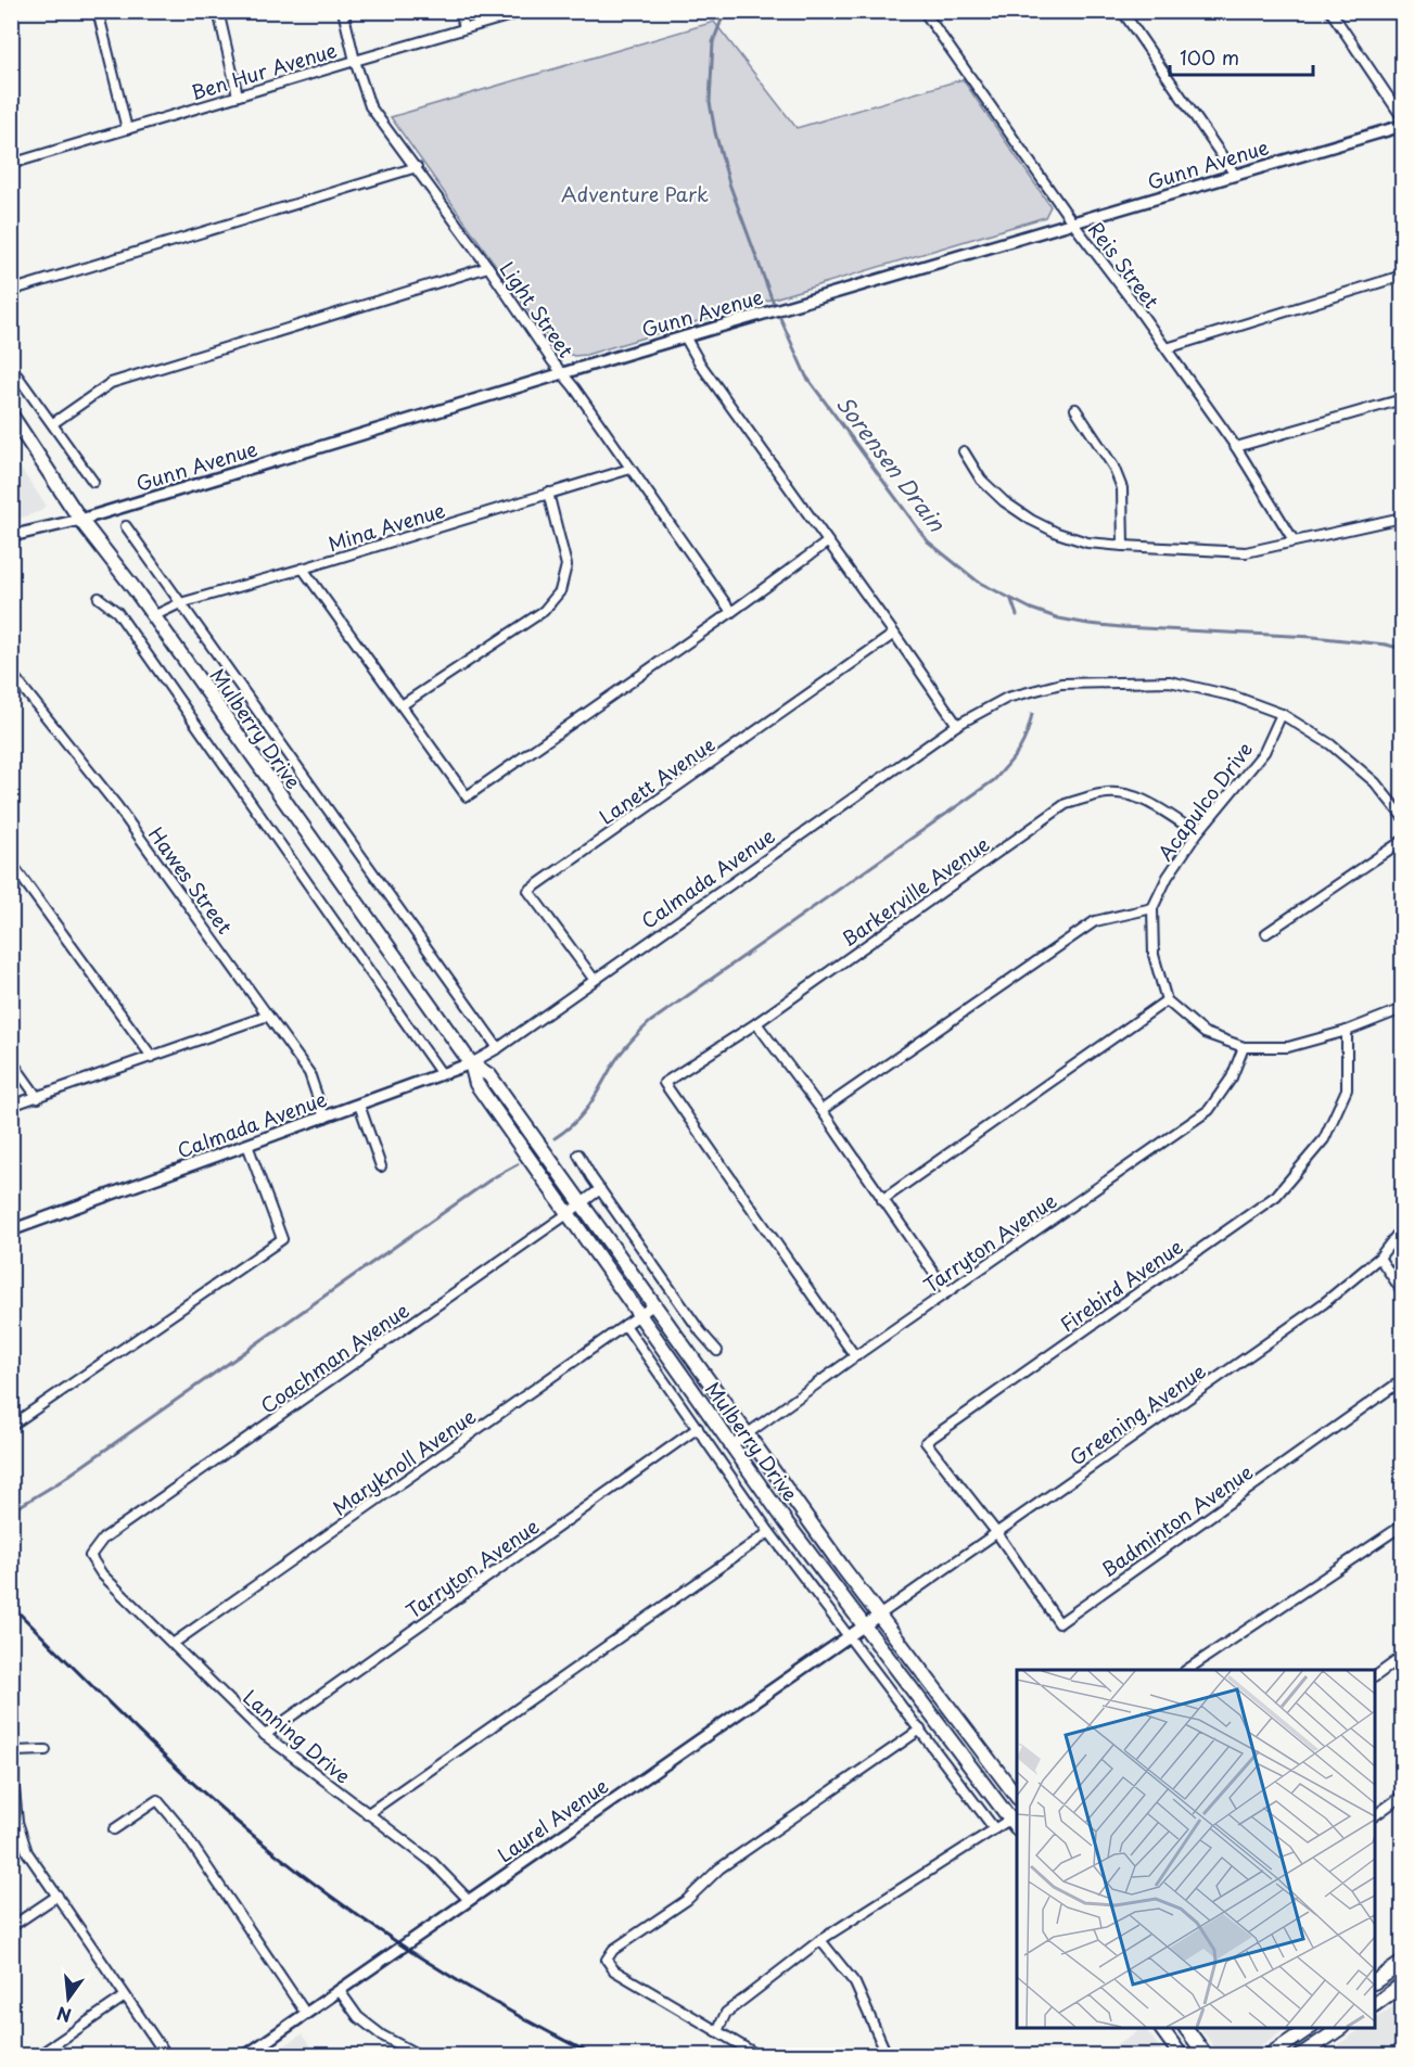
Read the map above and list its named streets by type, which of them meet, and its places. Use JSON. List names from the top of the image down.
{
  "streets": {
    "main road": ["Mulberry Drive"],
    "street": [
      "Ben Hur Avenue",
      "Gunn Avenue",
      "Reis Street",
      "Light Street",
      "Mina Avenue",
      "Lanett Avenue",
      "Acapulco Drive",
      "Calmada Avenue",
      "Hawes Street",
      "Barkerville Avenue",
      "Tarryton Avenue",
      "Firebird Avenue",
      "Coachman Avenue",
      "Greening Avenue",
      "Maryknoll Avenue",
      "Badminton Avenue",
      "Lanning Drive",
      "Laurel Avenue"
    ]
  },
  "crossings": [
    ["Ben Hur Avenue", "Light Street"],
    ["Gunn Avenue", "Reis Street"],
    ["Gunn Avenue", "Light Street"],
    ["Gunn Avenue", "Mulberry Drive"],
    ["Light Street", "Mina Avenue"],
    ["Mina Avenue", "Mulberry Drive"],
    ["Mulberry Drive", "Calmada Avenue"],
    ["Mulberry Drive", "Tarryton Avenue"],
    ["Mulberry Drive", "Coachman Avenue"],
    ["Mulberry Drive", "Greening Avenue"],
    ["Mulberry Drive", "Maryknoll Avenue"],
    ["Mulberry Drive", "Laurel Avenue"],
    ["Lanett Avenue", "Calmada Avenue"],
    ["Acapulco Drive", "Calmada Avenue"],
    ["Acapulco Drive", "Barkerville Avenue"],
    ["Calmada Avenue", "Hawes Street"],
    ["Barkerville Avenue", "Tarryton Avenue"],
    ["Tarryton Avenue", "Lanning Drive"],
    ["Firebird Avenue", "Greening Avenue"],
    ["Firebird Avenue", "Badminton Avenue"],
    ["Coachman Avenue", "Lanning Drive"],
    ["Greening Avenue", "Badminton Avenue"],
    ["Greening Avenue", "Laurel Avenue"],
    ["Maryknoll Avenue", "Lanning Drive"],
    ["Lanning Drive", "Laurel Avenue"]
  ],
  "water": ["Sorensen Drain"],
  "parks": ["Adventure Park"],
  "scale_bar": "100 m",
  "north": "bottom"
}
